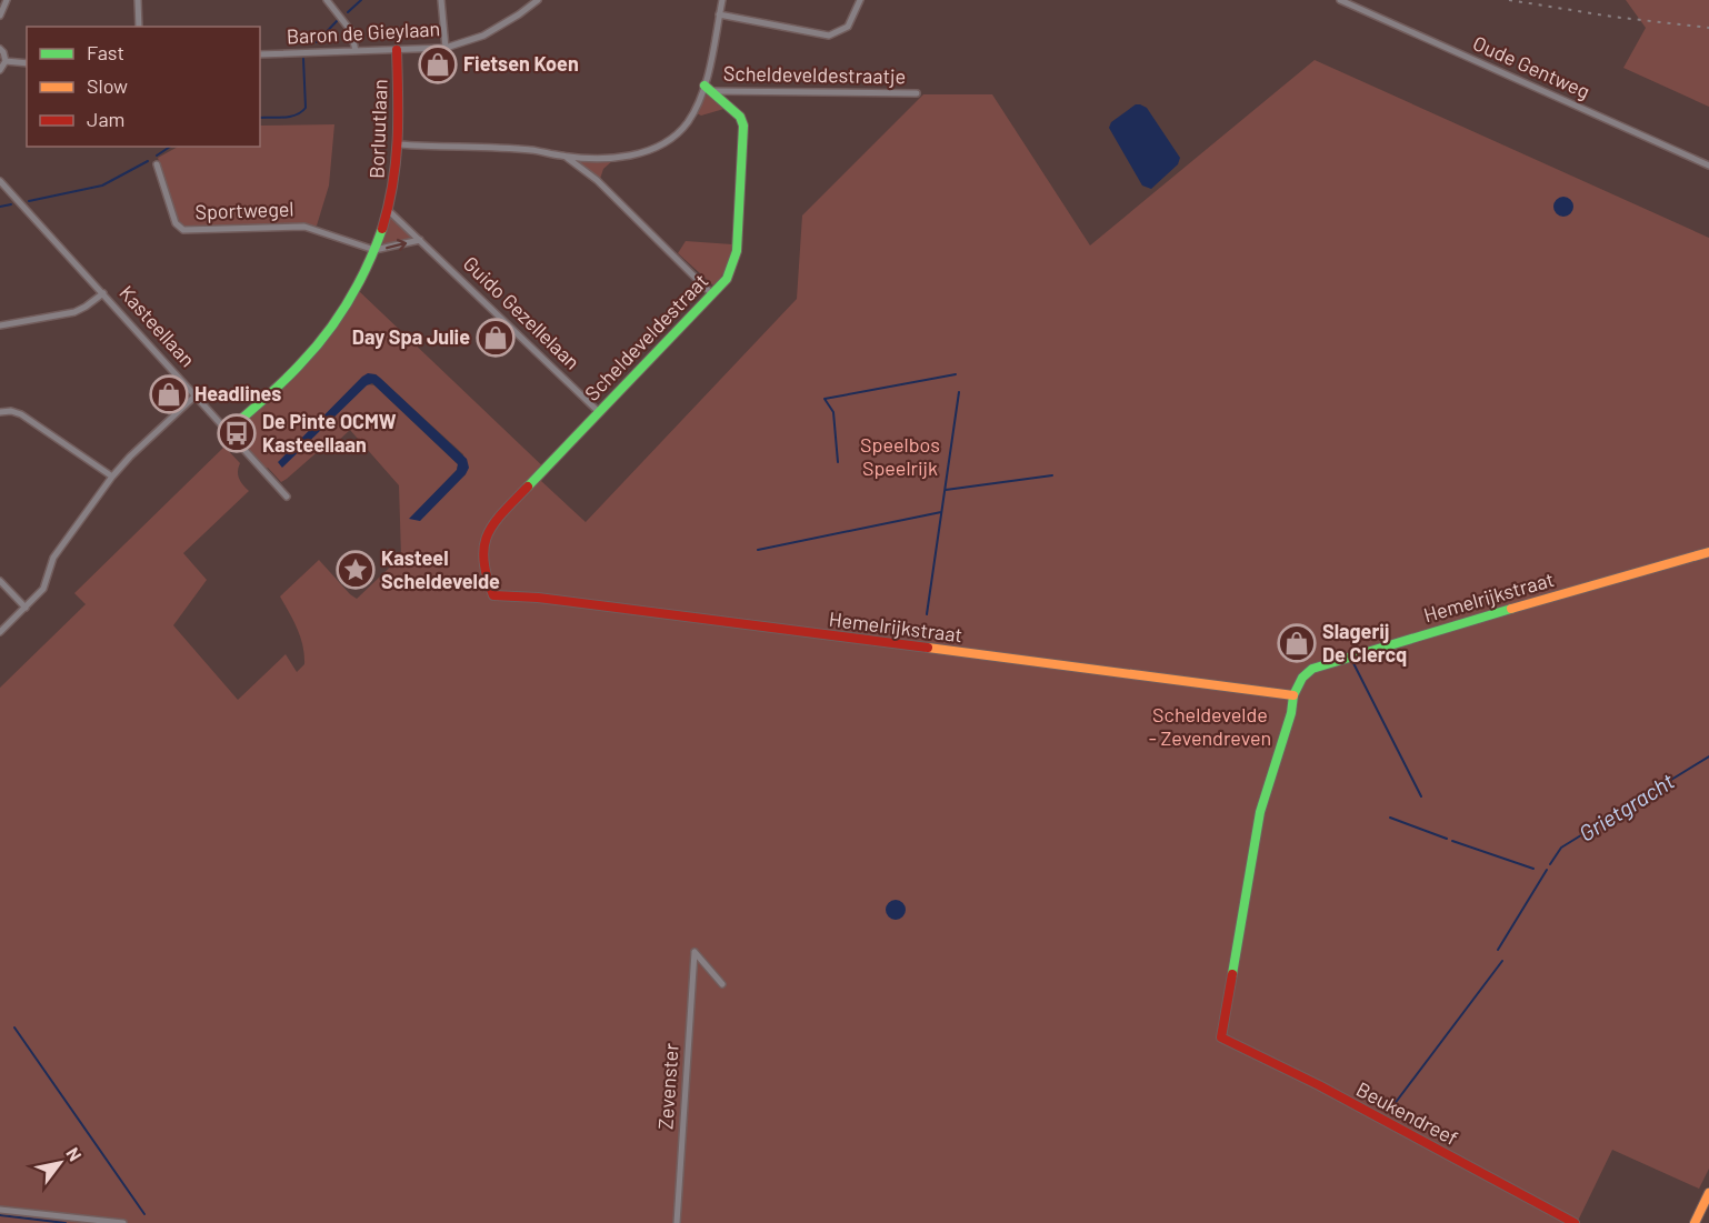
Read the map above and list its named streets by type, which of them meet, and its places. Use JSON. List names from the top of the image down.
{
  "streets": {
    "street": [
      "Baron de Gieylaan",
      "Oude Gentweg",
      "Scheldeveldestraatje",
      "Borluutlaan",
      "Sportwegel",
      "Guido Gezellelaan",
      "Kasteellaan",
      "Scheldeveldestraat",
      "Hemelrijkstraat",
      "Zevenster",
      "Beukendreef"
    ]
  },
  "crossings": [
    ["Baron de Gieylaan", "Borluutlaan"],
    ["Scheldeveldestraatje", "Scheldeveldestraat"],
    ["Borluutlaan", "Sportwegel"],
    ["Borluutlaan", "Guido Gezellelaan"],
    ["Borluutlaan", "Kasteellaan"],
    ["Guido Gezellelaan", "Scheldeveldestraat"],
    ["Scheldeveldestraat", "Hemelrijkstraat"],
    ["Hemelrijkstraat", "Beukendreef"]
  ],
  "water": ["Grietgracht"],
  "parks": ["Speelbos Speelrijk", "Scheldevelde - Zevendreven"],
  "places": {
    "shop": [
      "Fietsen Koen",
      "Day Spa Julie",
      "Headlines",
      "Slagerij De Clercq"
    ],
    "bus stop": ["De Pinte OCMW Kasteellaan"],
    "place": ["Kasteel Scheldevelde"]
  },
  "legend": ["Fast", "Slow", "Jam"],
  "north": "top right"
}
